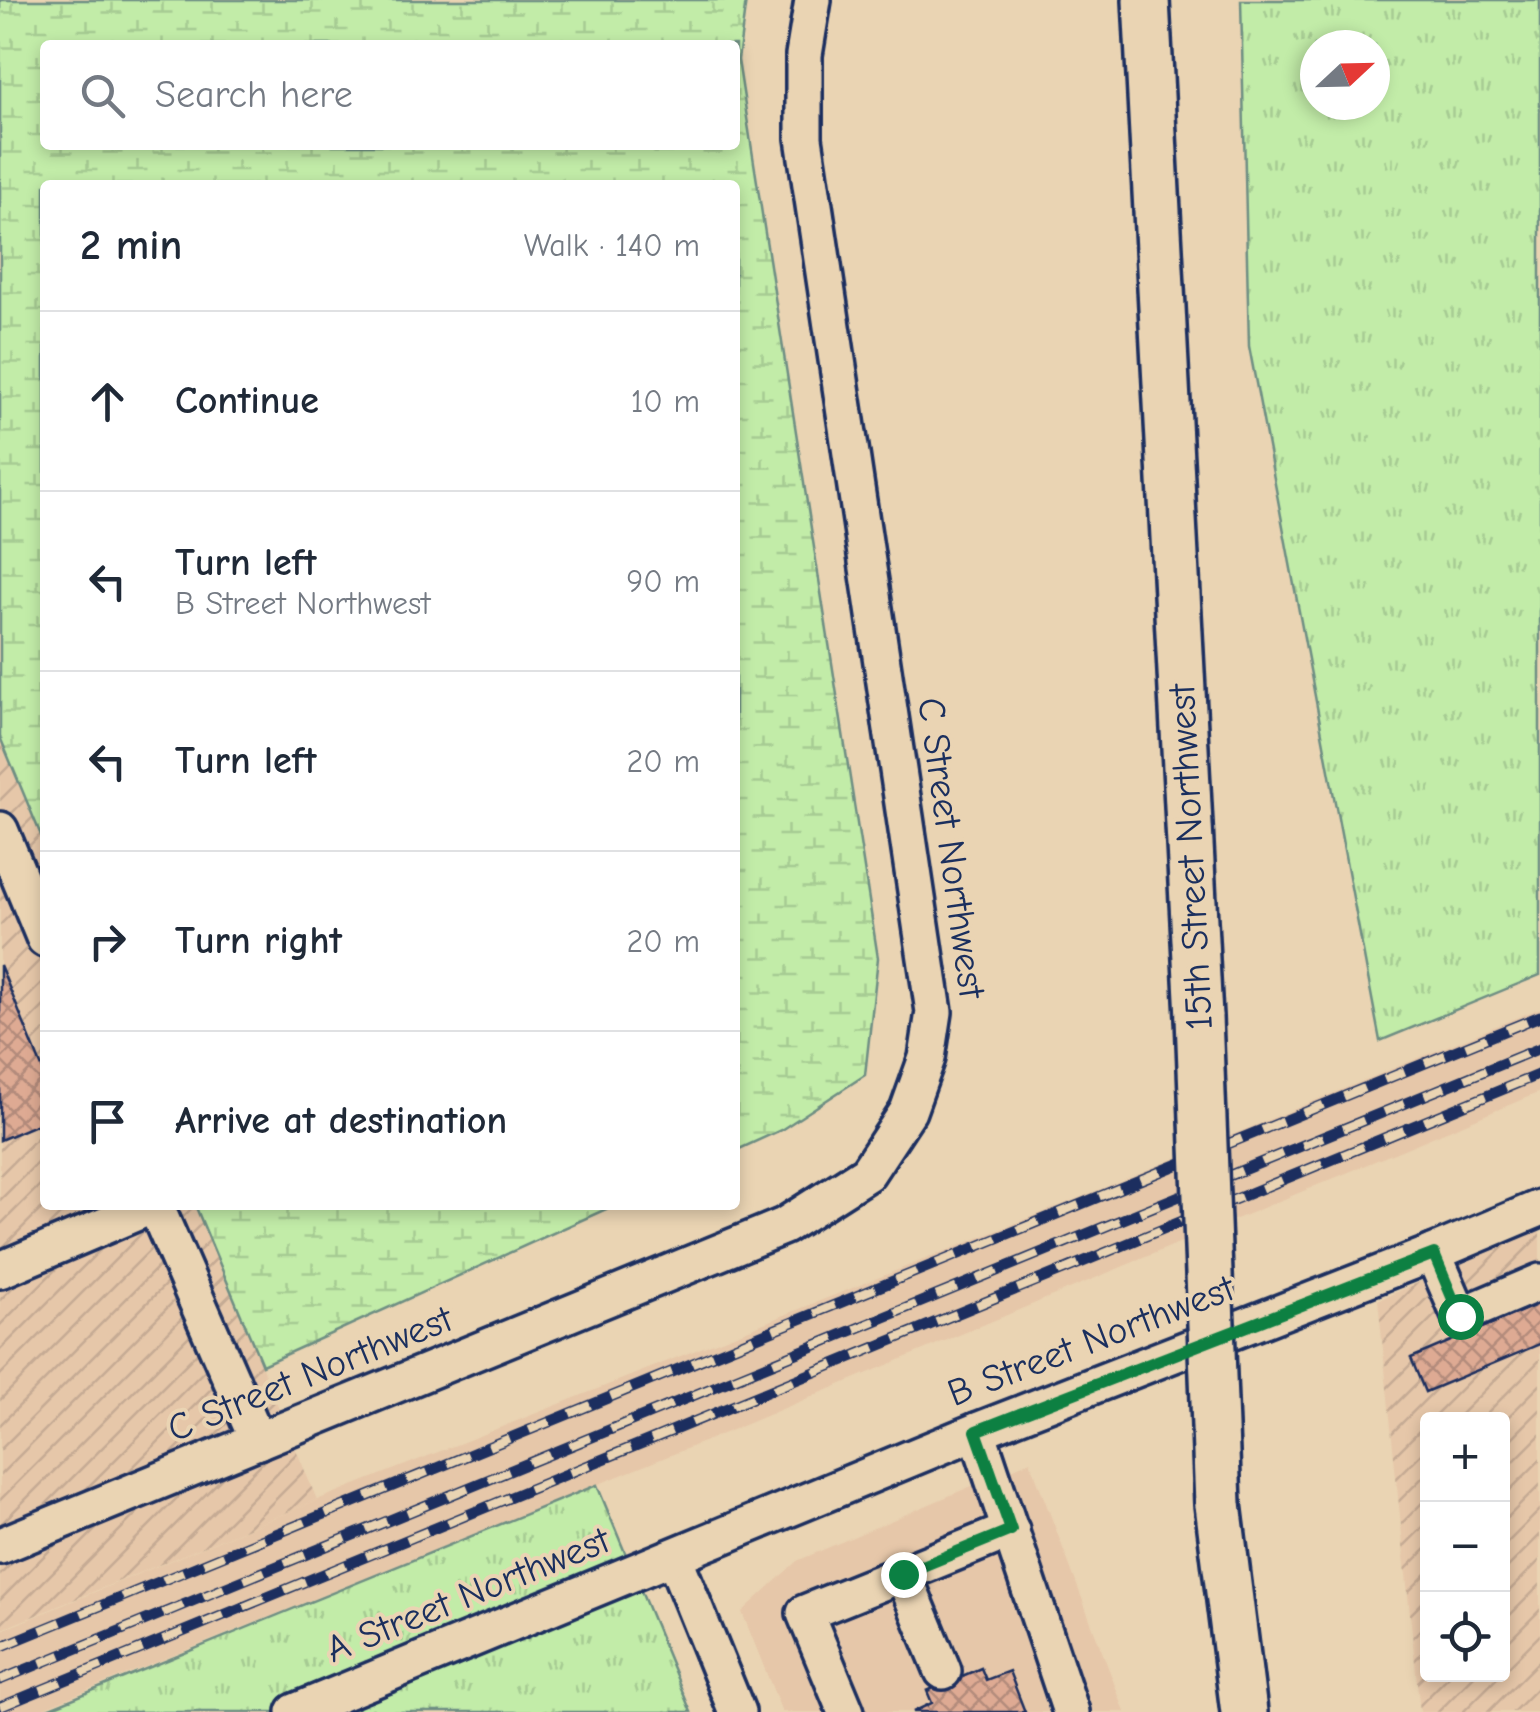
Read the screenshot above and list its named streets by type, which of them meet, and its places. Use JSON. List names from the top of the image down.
{
  "streets": {
    "main road": ["15th Street Northwest"],
    "street": ["C Street Northwest", "B Street Northwest", "A Street Northwest"]
  },
  "crossings": [
    ["B Street Northwest", "A Street Northwest"]
  ],
  "north": "right",
  "page": {
    "search": "Search here",
    "heading": ["2 min", "Walk · 140 m"],
    "list": [
      ["Continue", "10 m"],
      ["Turn left", "B Street Northwest", "90 m"],
      ["Turn left", "20 m"],
      ["Turn right", "20 m"],
      "Arrive at destination"
    ],
    "map_buttons": ["+", "−"]
  }
}
